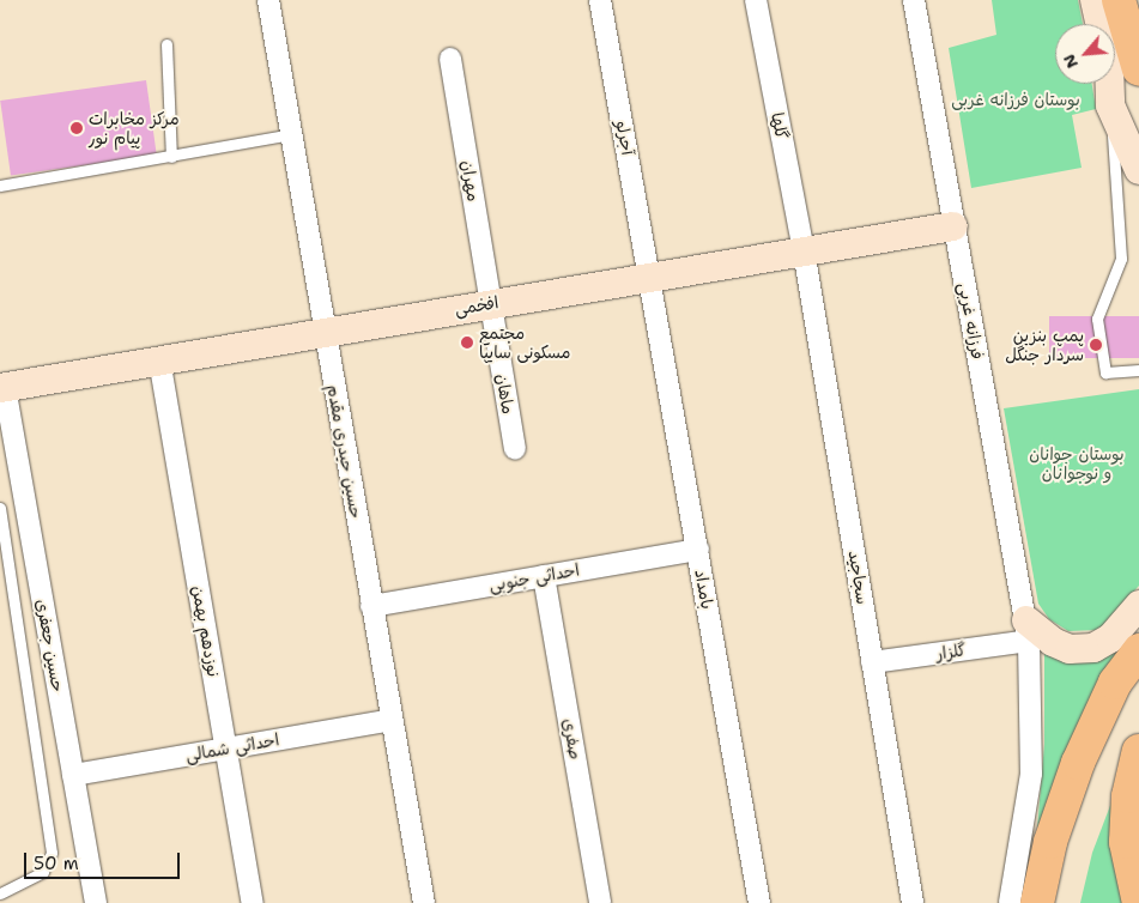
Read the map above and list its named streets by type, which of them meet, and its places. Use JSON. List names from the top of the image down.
{
  "streets": {
    "street": [
      "گلها",
      "آجرلو",
      "مهران",
      "افخمی",
      "فرزانه غربی",
      "ماهان",
      "حسین حیدری مقدم",
      "احداثی جنوبی",
      "سجاجید",
      "بامداد",
      "نوزدهم بهمن",
      "حسین جعفری",
      "گلزار",
      "صفری",
      "احداثی شمالی"
    ]
  },
  "crossings": [
    ["گلها", "افخمی"],
    ["گلها", "سجاجید"],
    ["آجرلو", "افخمی"],
    ["آجرلو", "بامداد"],
    ["مهران", "افخمی"],
    ["مهران", "ماهان"],
    ["افخمی", "فرزانه غربی"],
    ["افخمی", "ماهان"],
    ["افخمی", "حسین حیدری مقدم"],
    ["افخمی", "سجاجید"],
    ["افخمی", "بامداد"],
    ["افخمی", "نوزدهم بهمن"],
    ["افخمی", "حسین جعفری"],
    ["فرزانه غربی", "گلزار"],
    ["حسین حیدری مقدم", "احداثی جنوبی"],
    ["حسین حیدری مقدم", "احداثی شمالی"],
    ["احداثی جنوبی", "بامداد"],
    ["احداثی جنوبی", "صفری"],
    ["سجاجید", "گلزار"],
    ["نوزدهم بهمن", "احداثی شمالی"],
    ["حسین جعفری", "احداثی شمالی"]
  ],
  "parks": ["بوستان فرزانه غربی", "بوستان جوانان و نوجوانان"],
  "places": ["مرکز مخابرات پیام نور", "مجتمع مسکونی سایپا", "پمپ بنزین سردار جنگل"],
  "scale_bar": "50 m",
  "north": "bottom left"
}
